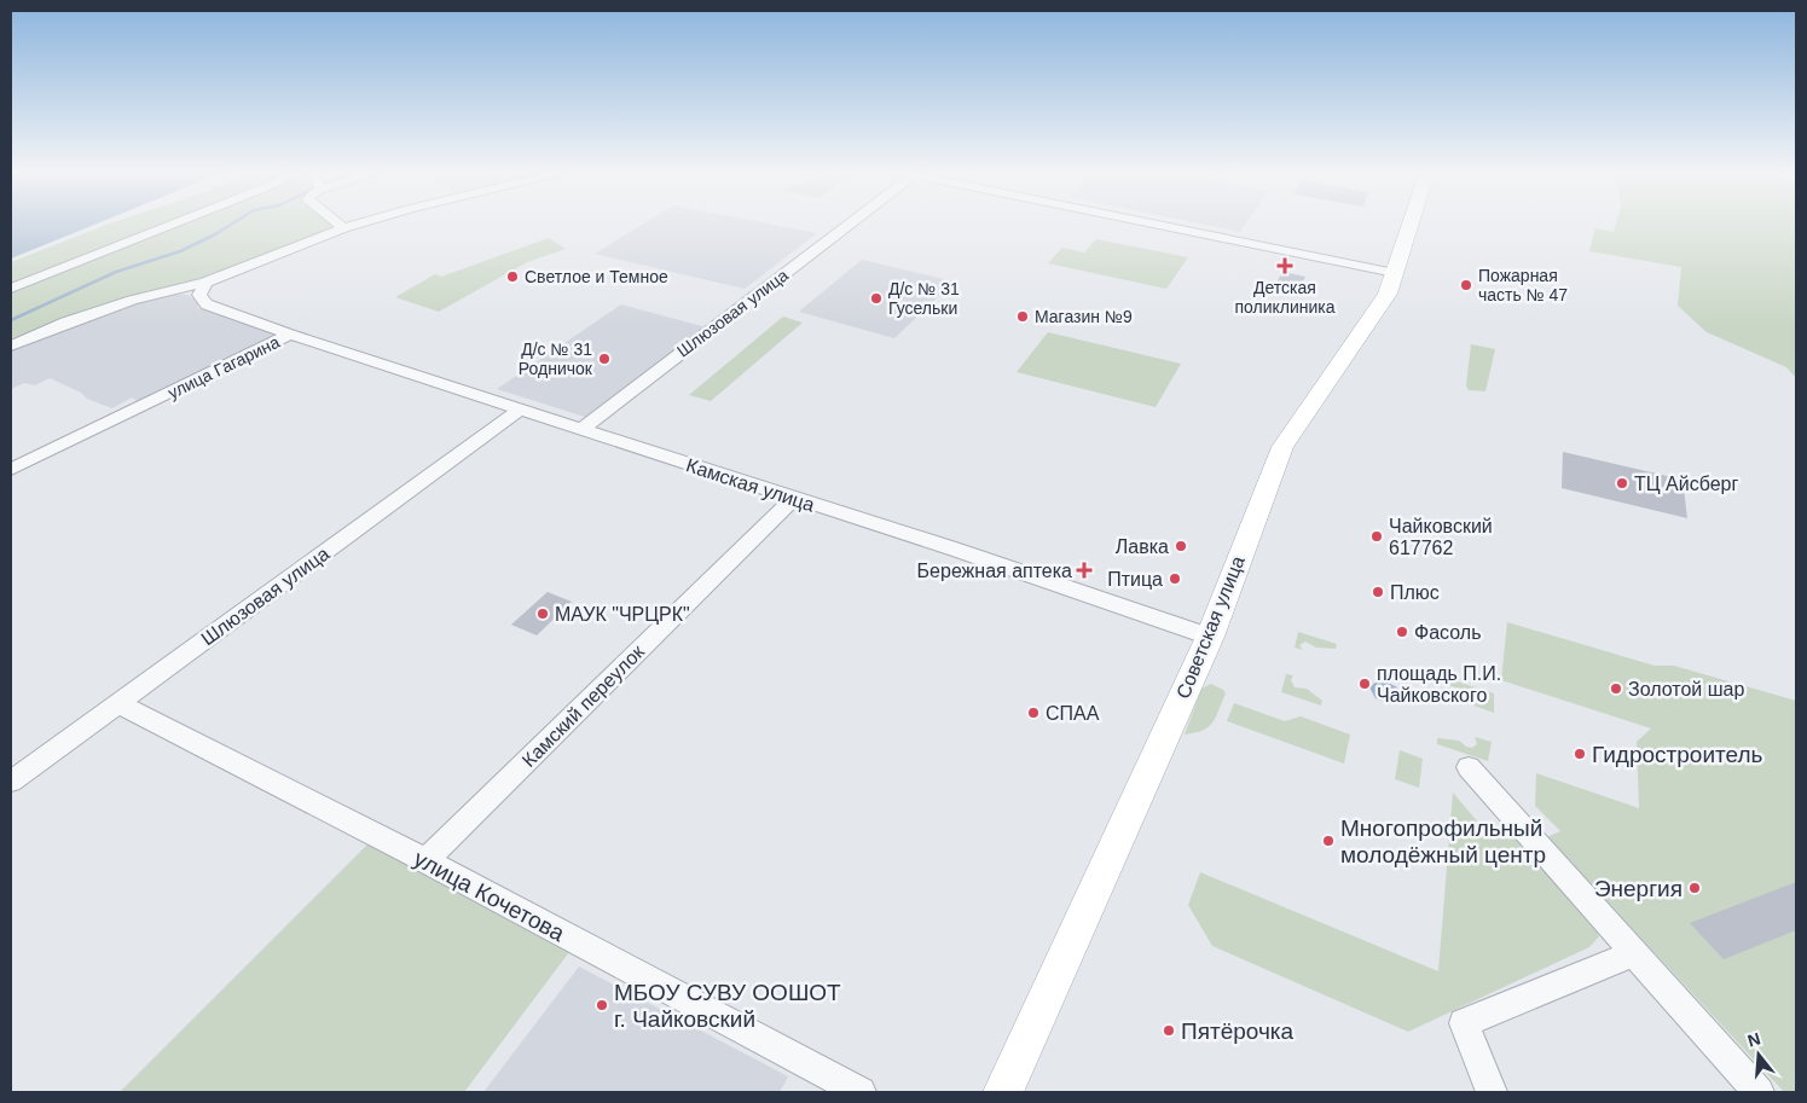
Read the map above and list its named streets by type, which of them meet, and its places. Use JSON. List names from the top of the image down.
{
  "streets": {
    "main road": ["Советская улица"],
    "street": [
      "Шлюзовая улица",
      "улица Гагарина",
      "Камская улица",
      "Камский переулок",
      "улица Кочетова"
    ]
  },
  "crossings": [
    ["Шлюзовая улица", "Камская улица"],
    ["Шлюзовая улица", "улица Кочетова"],
    ["улица Гагарина", "Камская улица"],
    ["Камская улица", "Советская улица"],
    ["Камская улица", "Камский переулок"],
    ["Камский переулок", "улица Кочетова"]
  ],
  "places": {
    "health": ["Детская поликлиника", "Бережная аптека"],
    "other": [
      "Светлое и Темное",
      "Пожарная часть № 47",
      "Д/с № 31 Гусельки",
      "Магазин №9",
      "Д/с № 31 Родничок",
      "ТЦ Айсберг",
      "Чайковский 617762",
      "Лавка",
      "Птица",
      "Плюс",
      "МАУК \"ЧРЦРК\"",
      "Фасоль",
      "площадь П.И. Чайковского",
      "Золотой шар",
      "СПАА",
      "Гидростроитель",
      "Многопрофильный молодёжный центр",
      "Энергия",
      "МБОУ СУВУ ООШОТ г. Чайковский",
      "Пятёрочка"
    ]
  },
  "north": "top"
}
